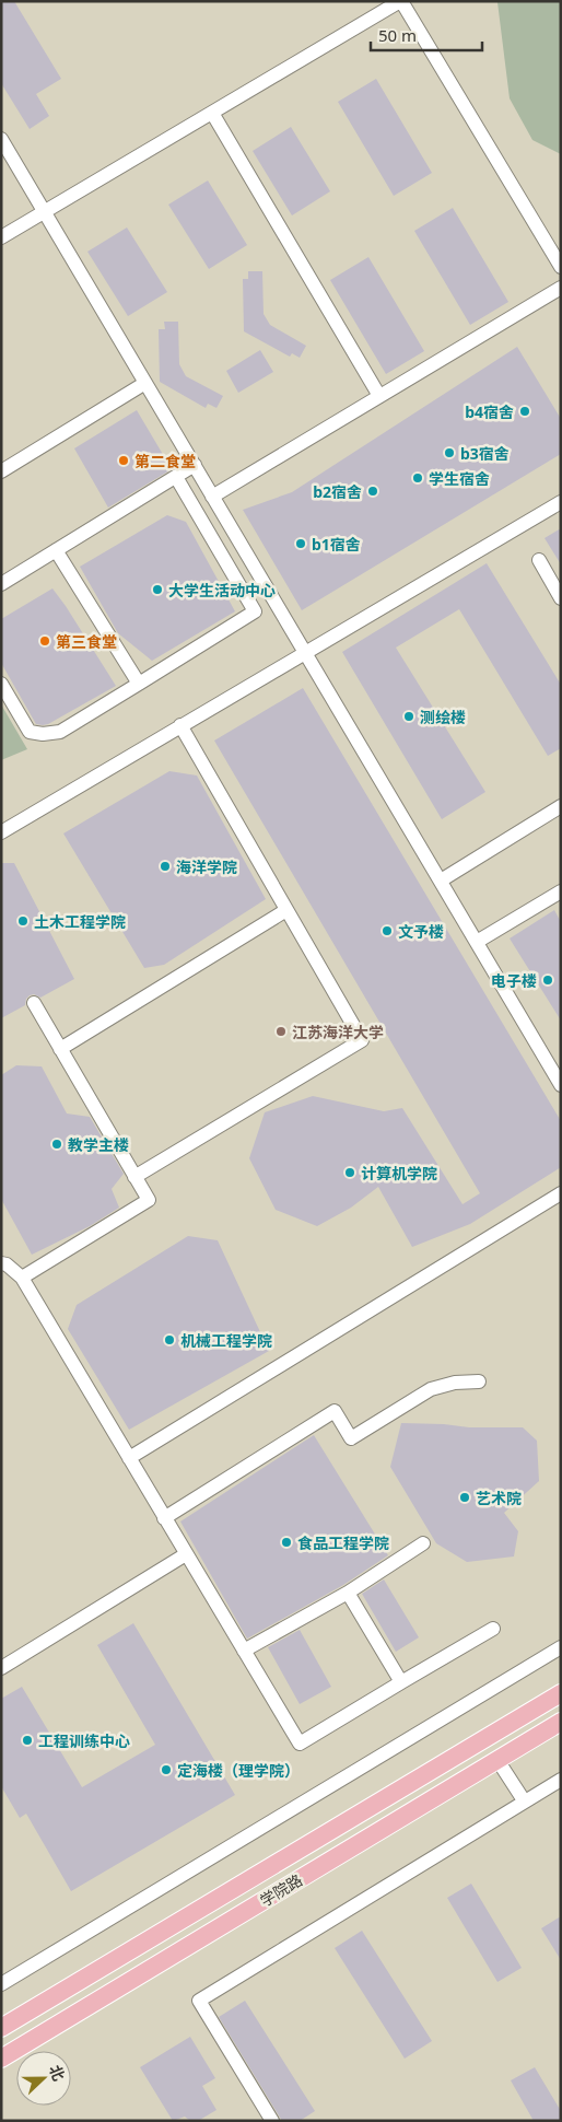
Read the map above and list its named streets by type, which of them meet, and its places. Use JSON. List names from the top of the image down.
{
  "streets": {
    "main road": ["学院路"]
  },
  "places": [
    "b4宿舍",
    "b3宿舍",
    "第二食堂",
    "学生宿舍",
    "b2宿舍",
    "b1宿舍",
    "大学生活动中心",
    "第三食堂",
    "测绘楼",
    "海洋学院",
    "土木工程学院",
    "文予楼",
    "电子楼",
    "江苏海洋大学",
    "教学主楼",
    "计算机学院",
    "机械工程学院",
    "艺术院",
    "食品工程学院",
    "工程训练中心",
    "定海楼（理学院）"
  ],
  "scale_bar": "50 m",
  "north": "right"
}
